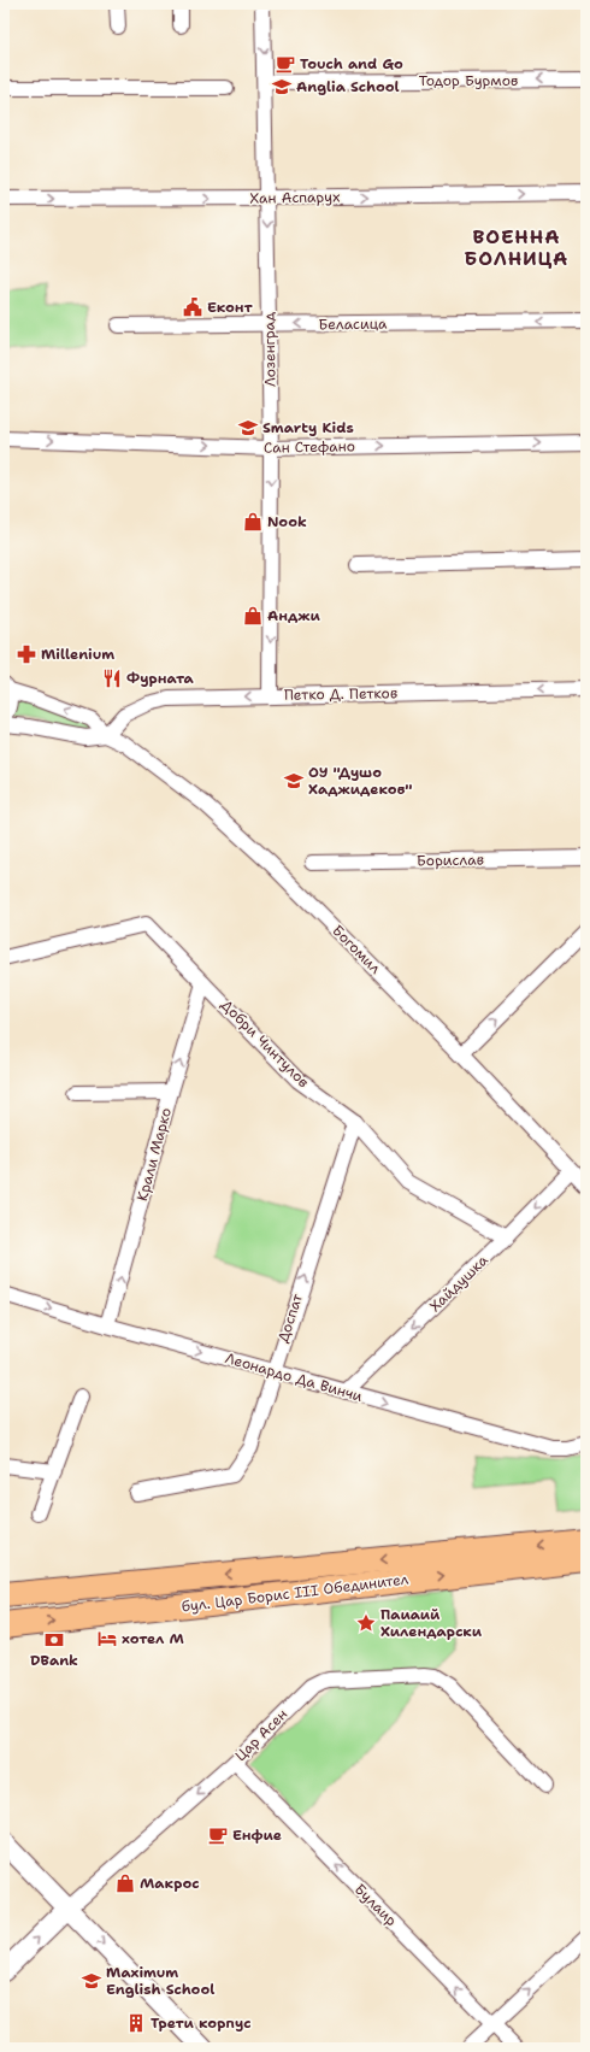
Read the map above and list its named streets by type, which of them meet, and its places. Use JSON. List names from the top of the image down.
{
  "streets": {
    "main road": ["бул. Цар Борис III Обединител"],
    "street": [
      "Тодор Бурмов",
      "Хан Аспарух",
      "Беласица",
      "Лозенград",
      "Сан Стефано",
      "Петко Д. Петков",
      "Борислав",
      "Богомил",
      "Добри Чинтулов",
      "Крали Марко",
      "Хайдушка",
      "Доспат",
      "Леонардо Да Винчи",
      "Цар Асен",
      "Булаир"
    ]
  },
  "crossings": [
    ["Тодор Бурмов", "Лозенград"],
    ["Хан Аспарух", "Лозенград"],
    ["Беласица", "Лозенград"],
    ["Лозенград", "Сан Стефано"],
    ["Лозенград", "Петко Д. Петков"],
    ["Петко Д. Петков", "Богомил"],
    ["Богомил", "Хайдушка"],
    ["Добри Чинтулов", "Крали Марко"],
    ["Добри Чинтулов", "Хайдушка"],
    ["Добри Чинтулов", "Доспат"],
    ["Крали Марко", "Леонардо Да Винчи"],
    ["Хайдушка", "Леонардо Да Винчи"],
    ["Доспат", "Леонардо Да Винчи"],
    ["Цар Асен", "Булаир"]
  ],
  "one_way": [
    "Тодор Бурмов",
    "Беласица",
    "Лозенград",
    "Крали Марко",
    "Хайдушка",
    "Доспат",
    "Леонардо Да Винчи",
    "Булаир"
  ],
  "districts": ["ВОЕННА БОЛНИЦА"],
  "places": {
    "cafe": ["Touch and Go", "Енфие"],
    "school or university": [
      "Anglia School",
      "Smarty Kids",
      "ОУ \"Душо Хаджидеков\"",
      "Maximum English School"
    ],
    "public building": ["Еконт"],
    "shop": ["Nook", "Анджи", "Макрос"],
    "pharmacy": ["Millenium"],
    "restaurant": ["Фурната"],
    "place": ["Паиаий Хилендарски"],
    "hotel": ["хотел М"],
    "bank": ["DBank"],
    "building": ["Трети корпус"]
  }
}
